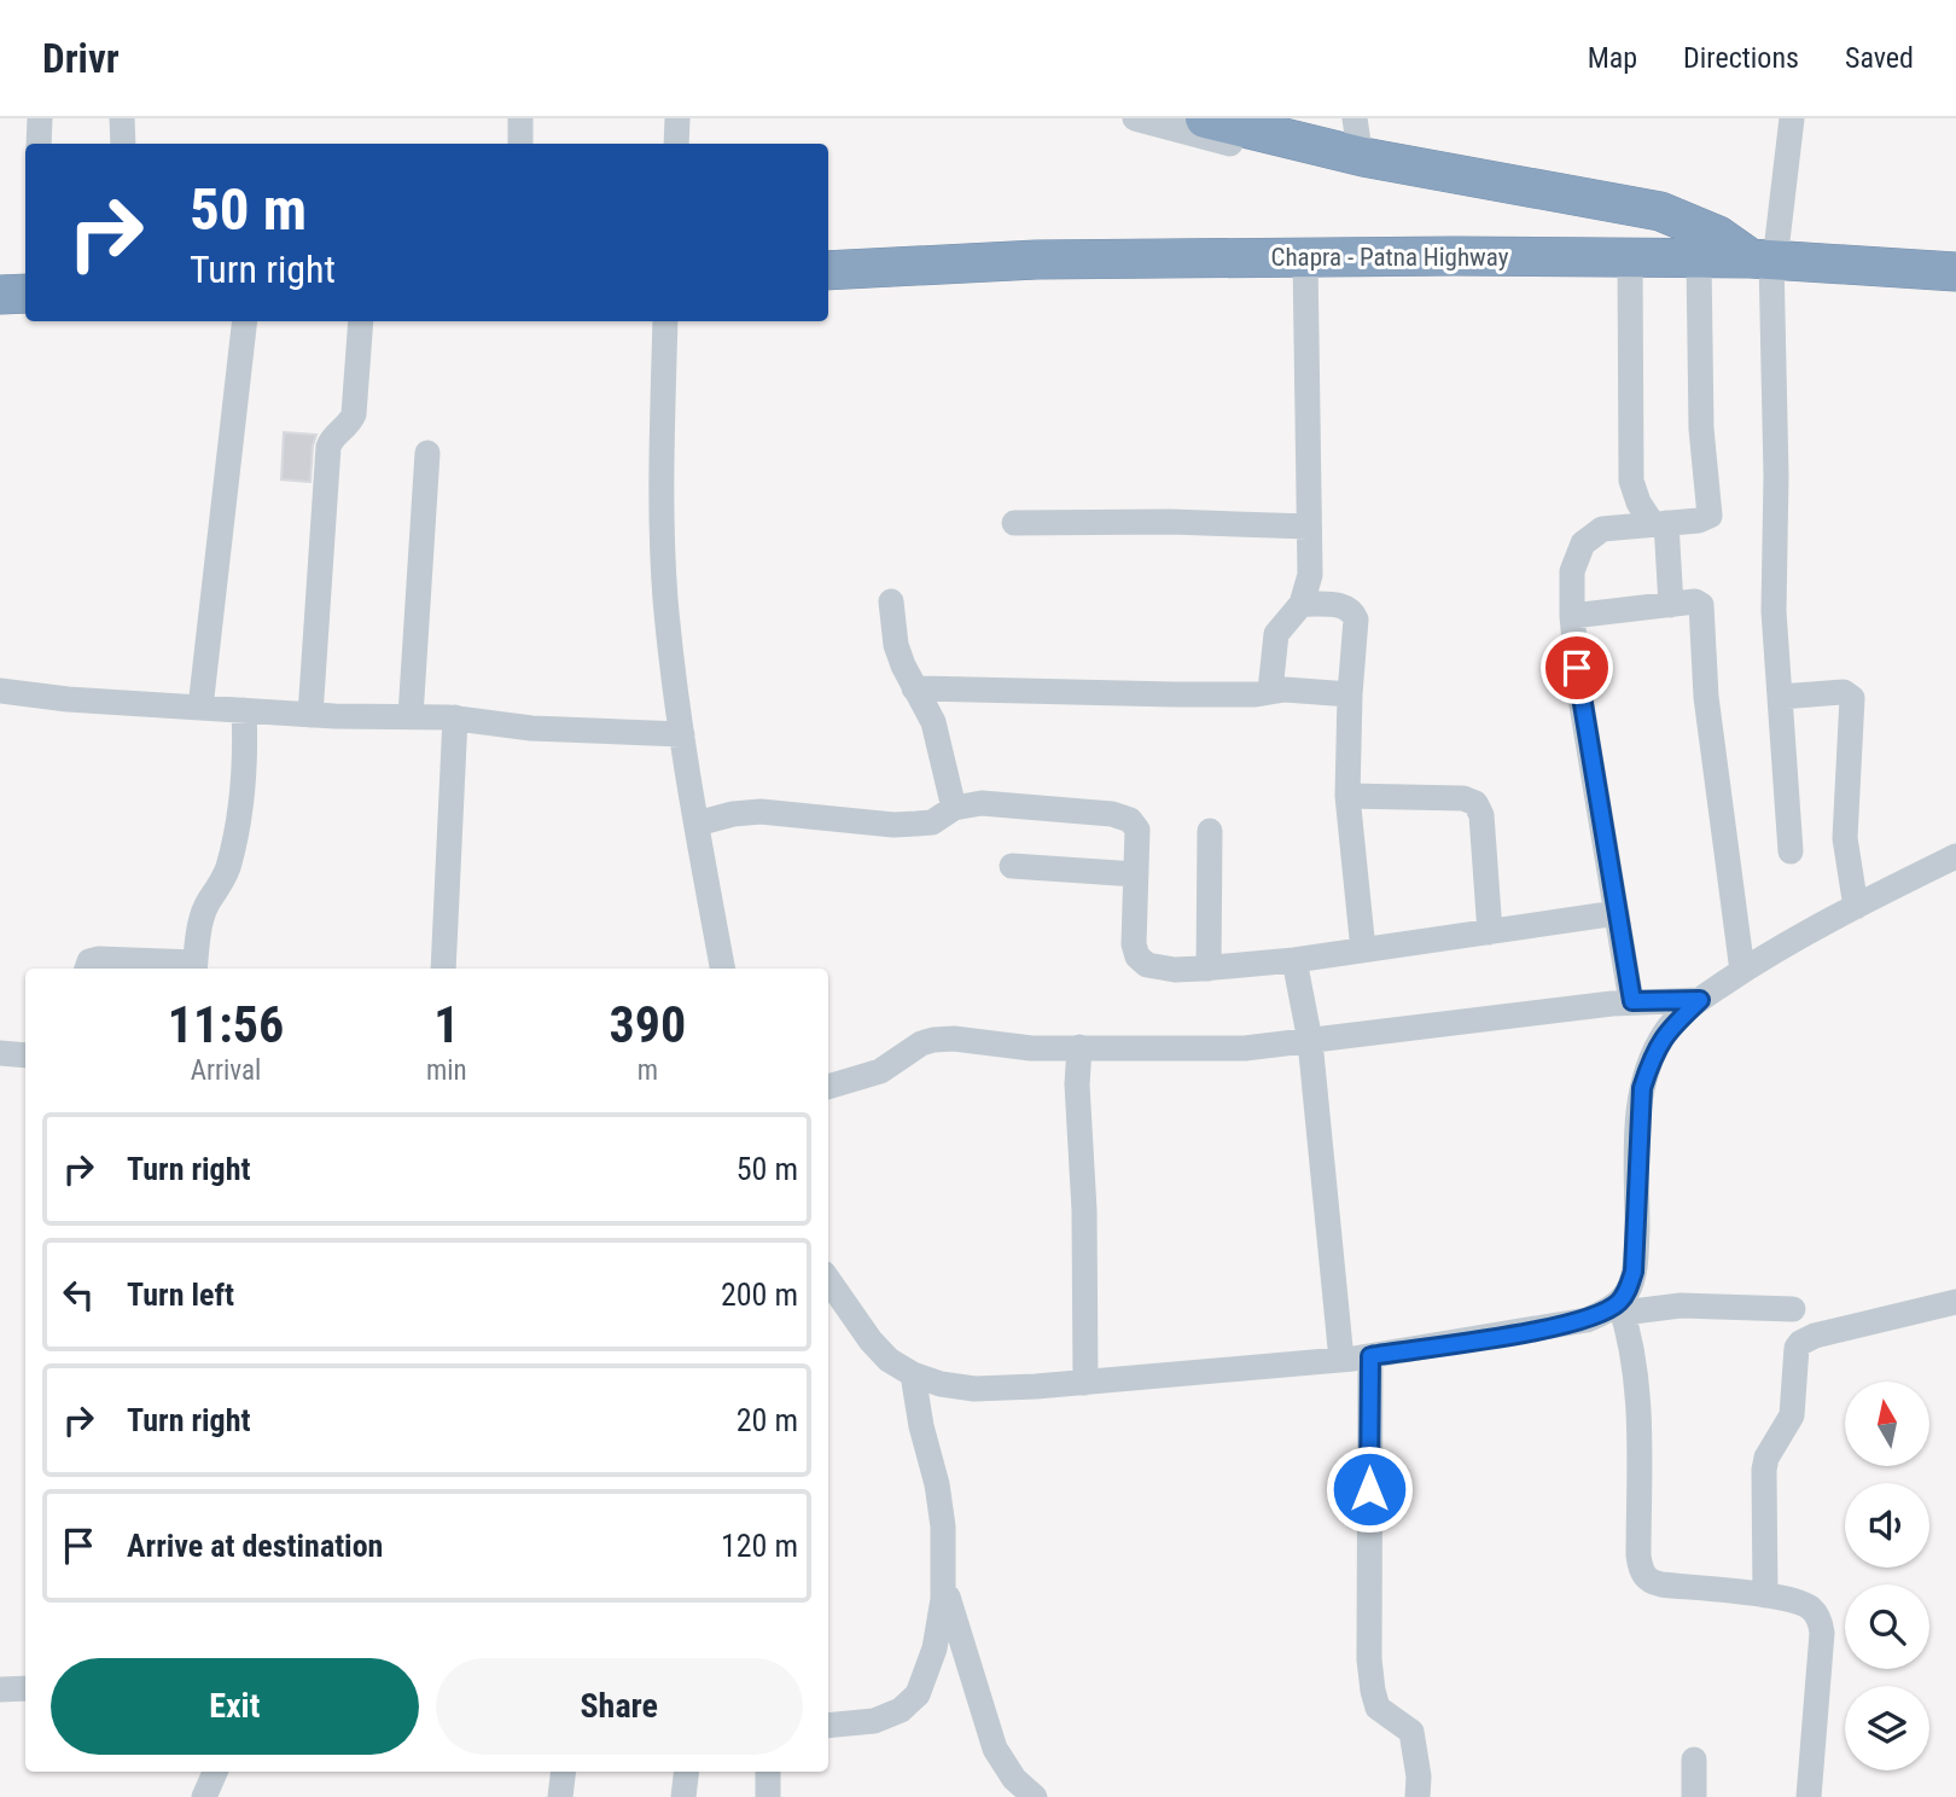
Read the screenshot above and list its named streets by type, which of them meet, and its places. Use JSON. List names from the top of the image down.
{
  "streets": {
    "highway": ["Chapra - Patna Highway"]
  },
  "north": "top",
  "page": {
    "header": "Drivr",
    "nav": ["Map", "Directions", "Saved"],
    "turn": ["50 m", "Turn right"],
    "eta": [
      "11:56",
      "Arrival",
      "1",
      "min",
      "390",
      "m"
    ],
    "list": [
      {
        "name": "Turn right",
        "value": "50 m"
      },
      {
        "name": "Turn left",
        "value": "200 m"
      },
      {
        "name": "Turn right",
        "value": "20 m"
      },
      {
        "name": "Arrive at destination",
        "value": "120 m"
      }
    ],
    "buttons": ["Exit", "Share"]
  }
}
